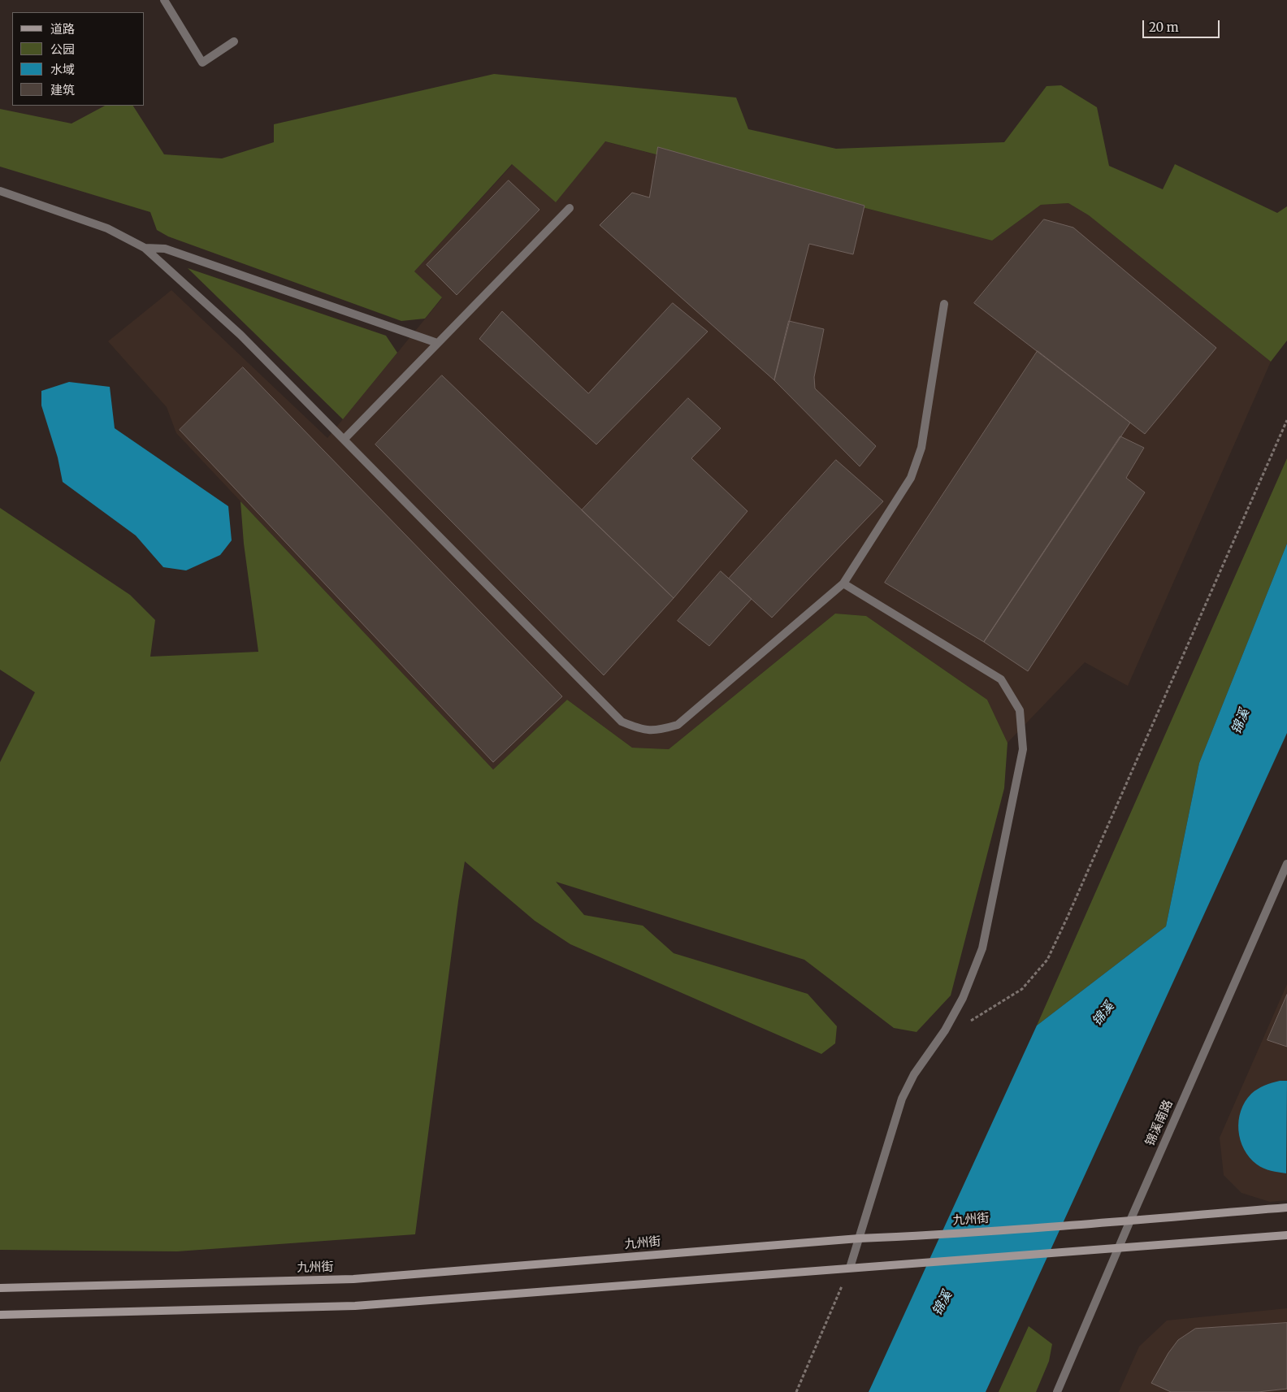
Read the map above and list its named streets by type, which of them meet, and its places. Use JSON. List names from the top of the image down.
{
  "streets": {
    "main road": ["九州街"],
    "street": ["锦溪南路"]
  },
  "crossings": [
    ["锦溪南路", "九州街"]
  ],
  "water": ["锦溪"],
  "legend": [
    "道路",
    "公园",
    "水域",
    "建筑"
  ],
  "scale_bar": "20 m"
}
